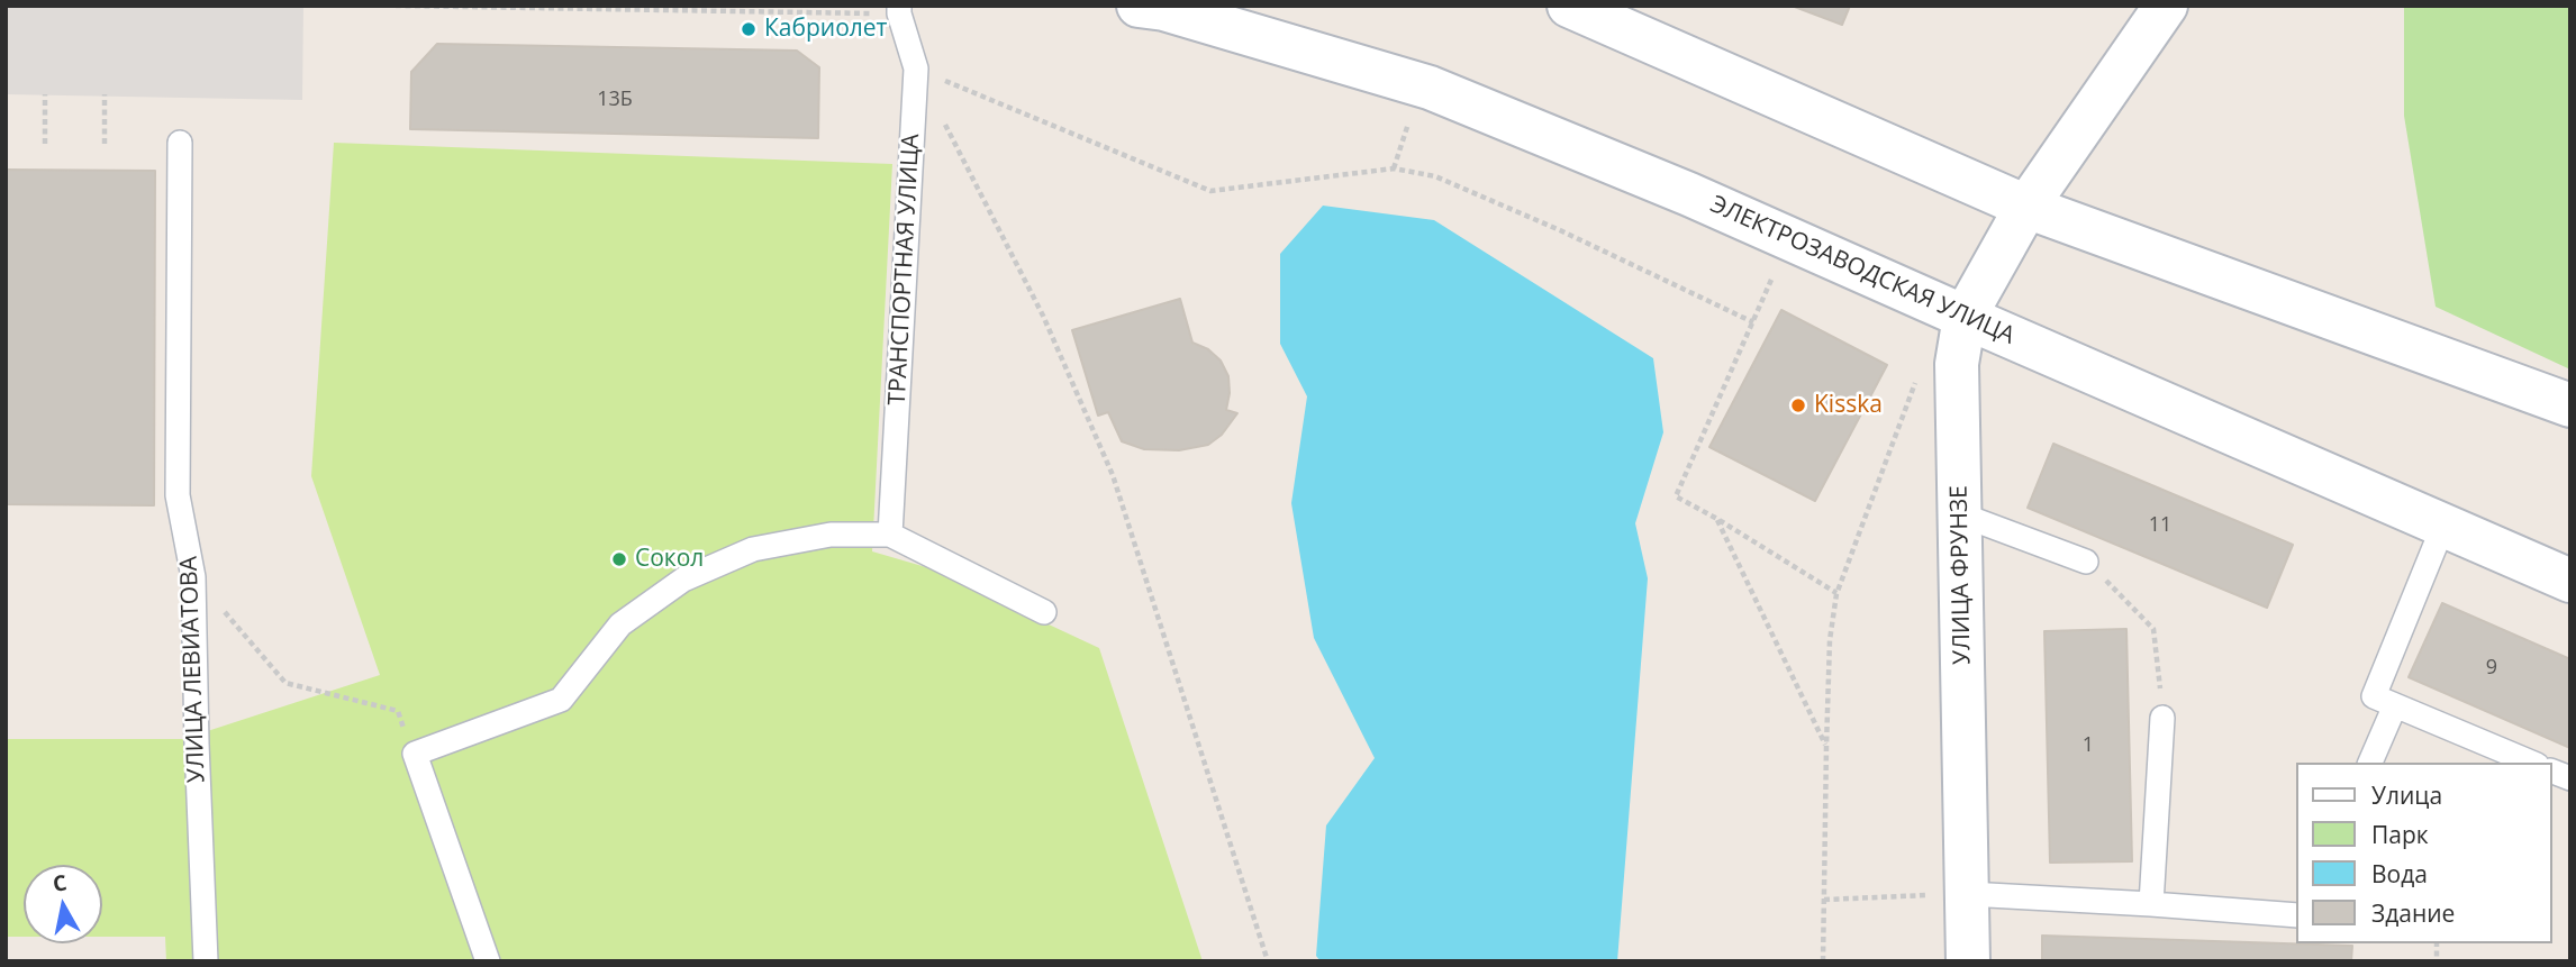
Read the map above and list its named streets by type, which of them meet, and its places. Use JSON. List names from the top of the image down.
{
  "streets": {
    "main road": ["ЭЛЕКТРОЗАВОДСКАЯ УЛИЦА", "УЛИЦА ФРУНЗЕ"],
    "lane": ["ТРАНСПОРТНАЯ УЛИЦА", "УЛИЦА ЛЕВИАТОВА"]
  },
  "crossings": [
    ["ЭЛЕКТРОЗАВОДСКАЯ УЛИЦА", "УЛИЦА ФРУНЗЕ"]
  ],
  "places": ["Кабриолет", "Kisska", "Сокол"],
  "house_numbers": [
    "13Б",
    "11",
    "9",
    "1"
  ],
  "legend": [
    "Улица",
    "Парк",
    "Вода",
    "Здание"
  ],
  "north": "top"
}
